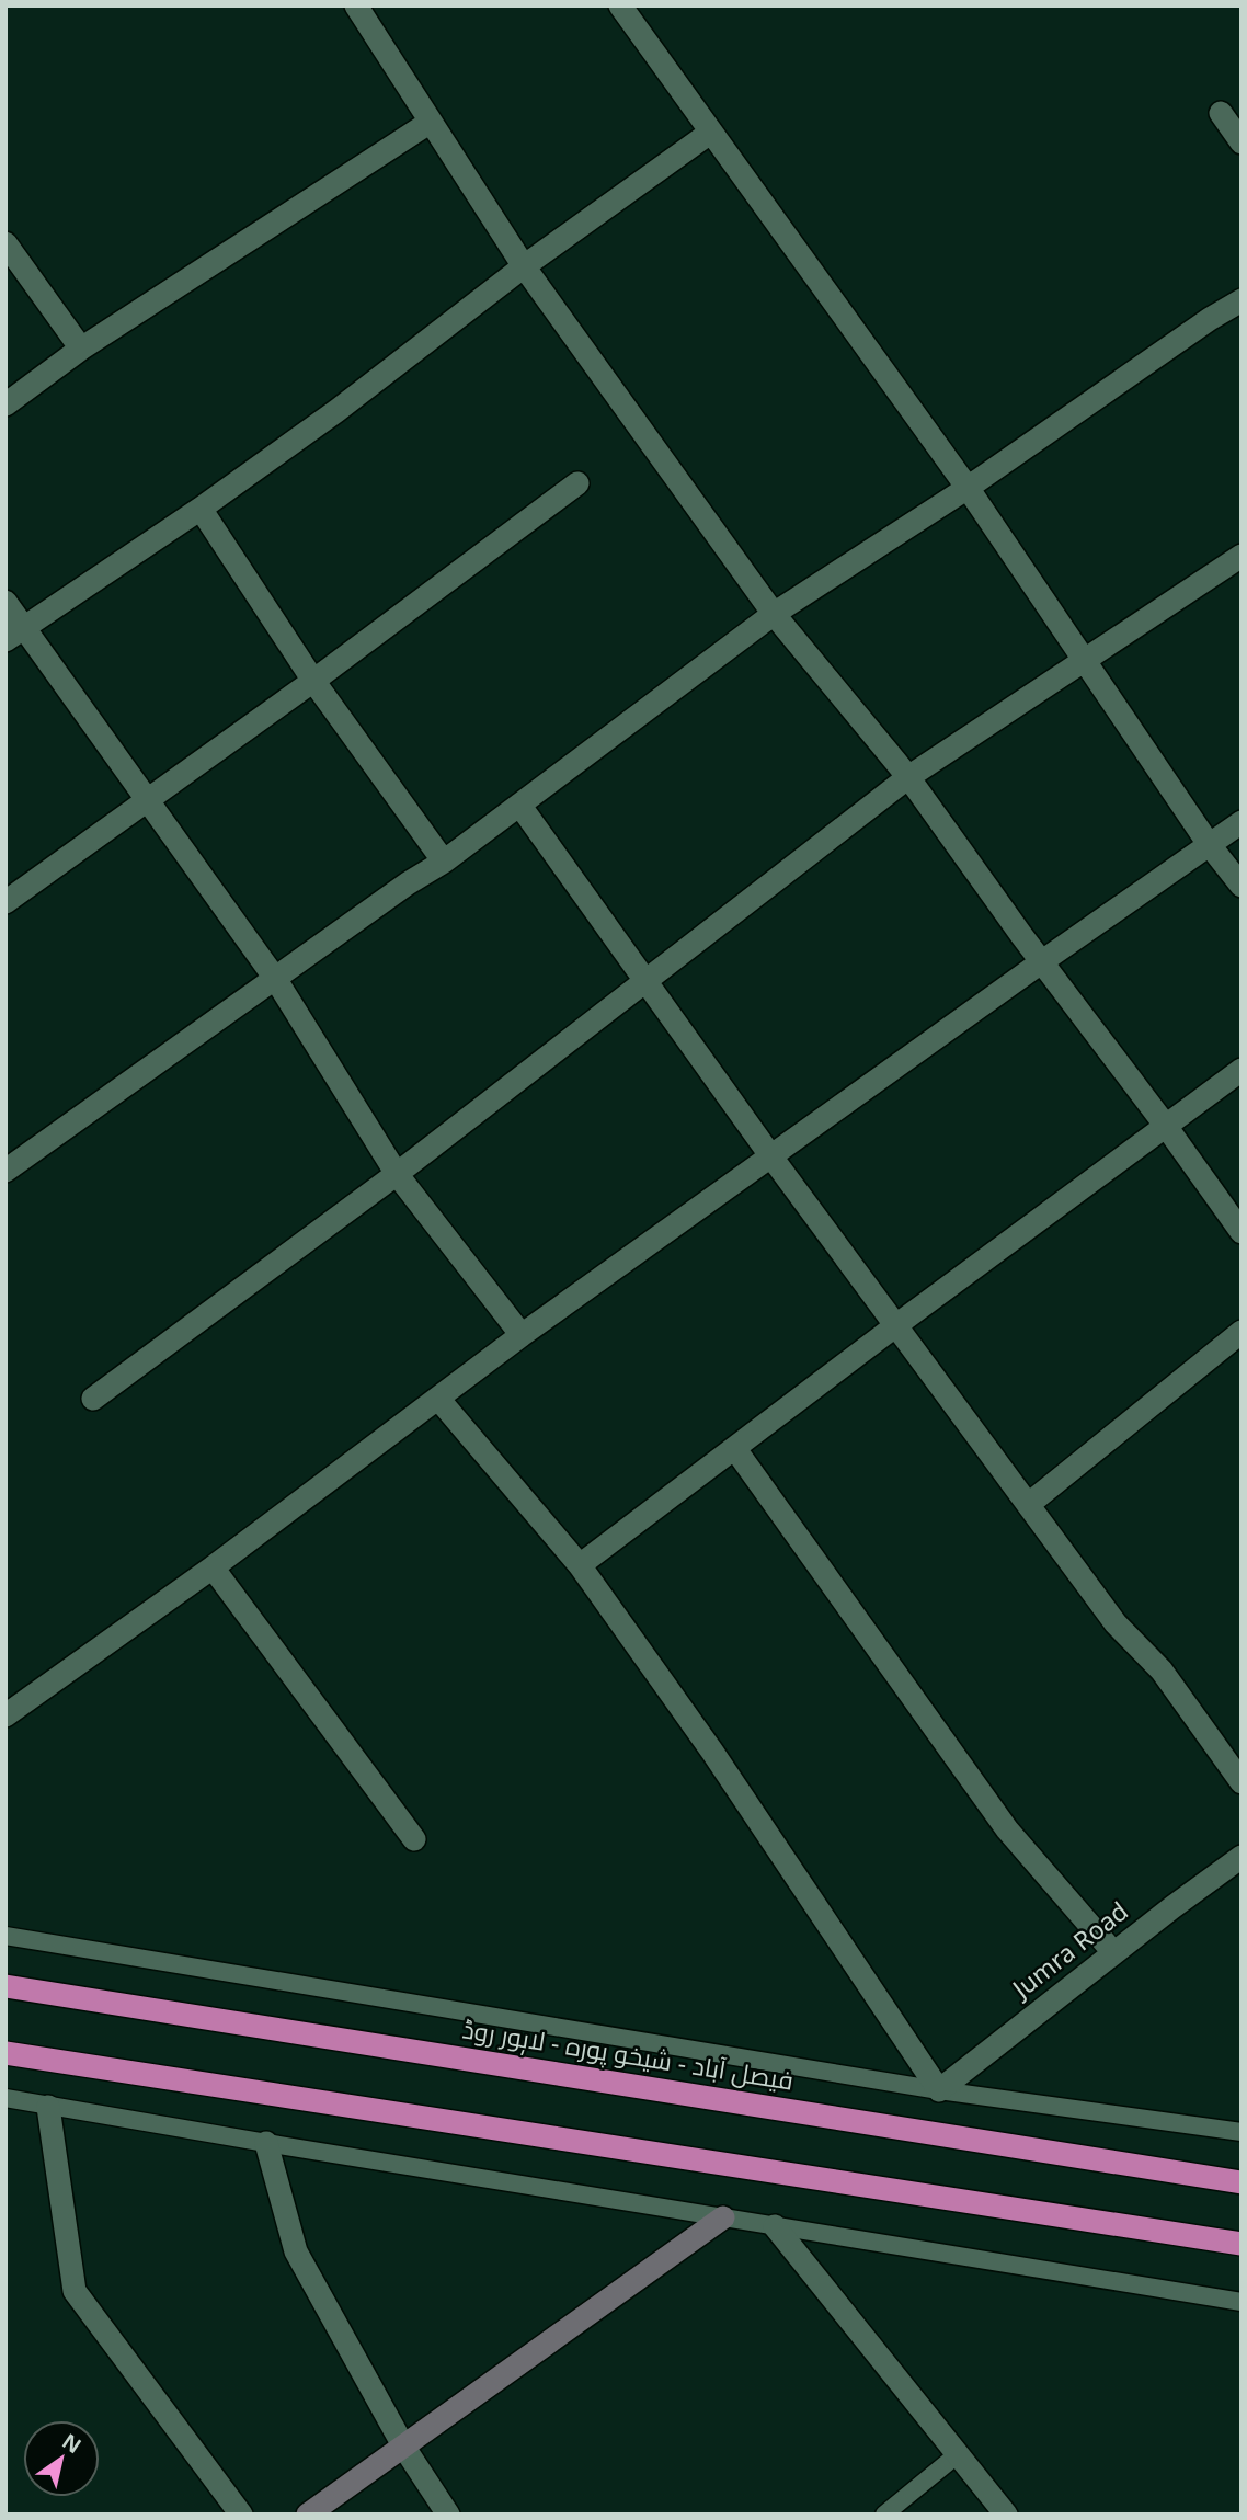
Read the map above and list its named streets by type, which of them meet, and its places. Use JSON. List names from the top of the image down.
{
  "streets": {
    "highway": ["فیصل آباد - شیخو پورہ - لاہور روڈ"],
    "street": ["Jumra Road"]
  },
  "north": "top right"
}
